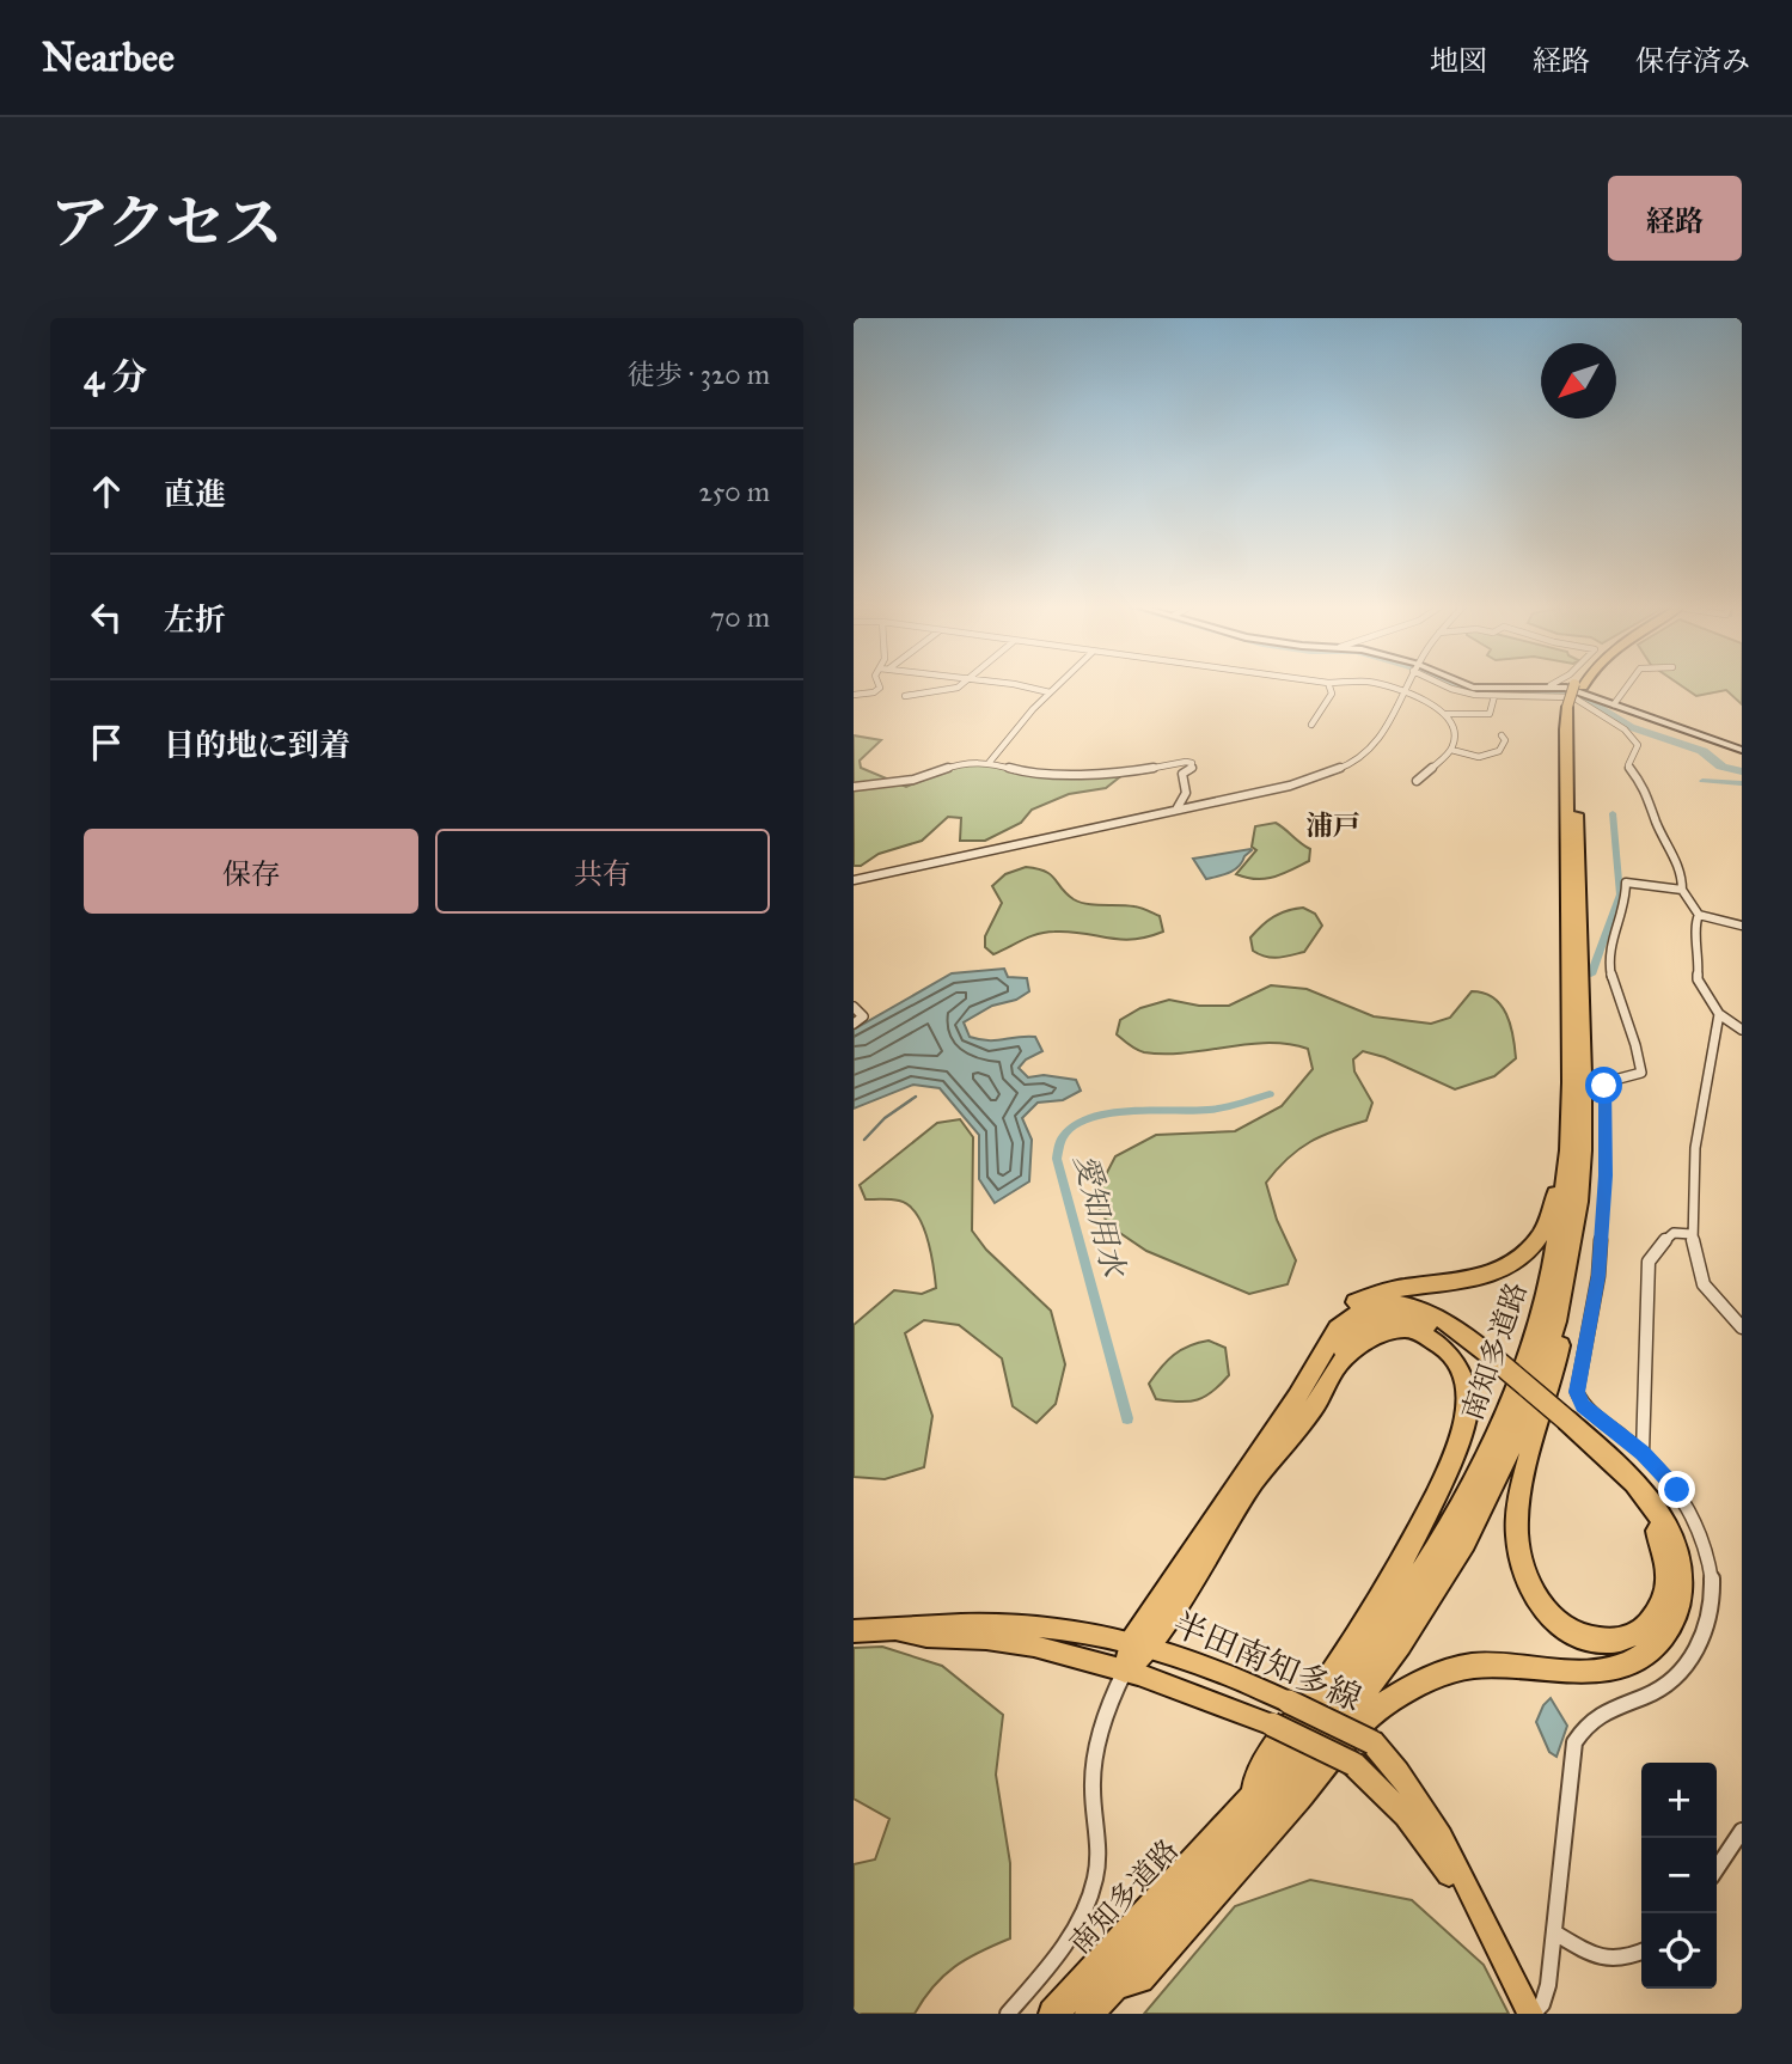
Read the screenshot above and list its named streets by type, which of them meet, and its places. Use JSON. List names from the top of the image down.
{
  "streets": {
    "highway": ["南知多道路"],
    "main road": ["半田南知多線"]
  },
  "districts": ["浦戸"],
  "water": ["愛知用水"],
  "north": "bottom left",
  "page": {
    "header": "Nearbee",
    "nav": ["地図", "経路", "保存済み"],
    "title": "アクセス",
    "buttons": [
      "経路",
      ["保存", "共有"]
    ],
    "heading": ["4 分", "徒歩 · 320 m"],
    "list": [
      ["直進", "250 m"],
      ["左折", "70 m"],
      "目的地に到着"
    ],
    "map_buttons": ["+", "−"]
  }
}
